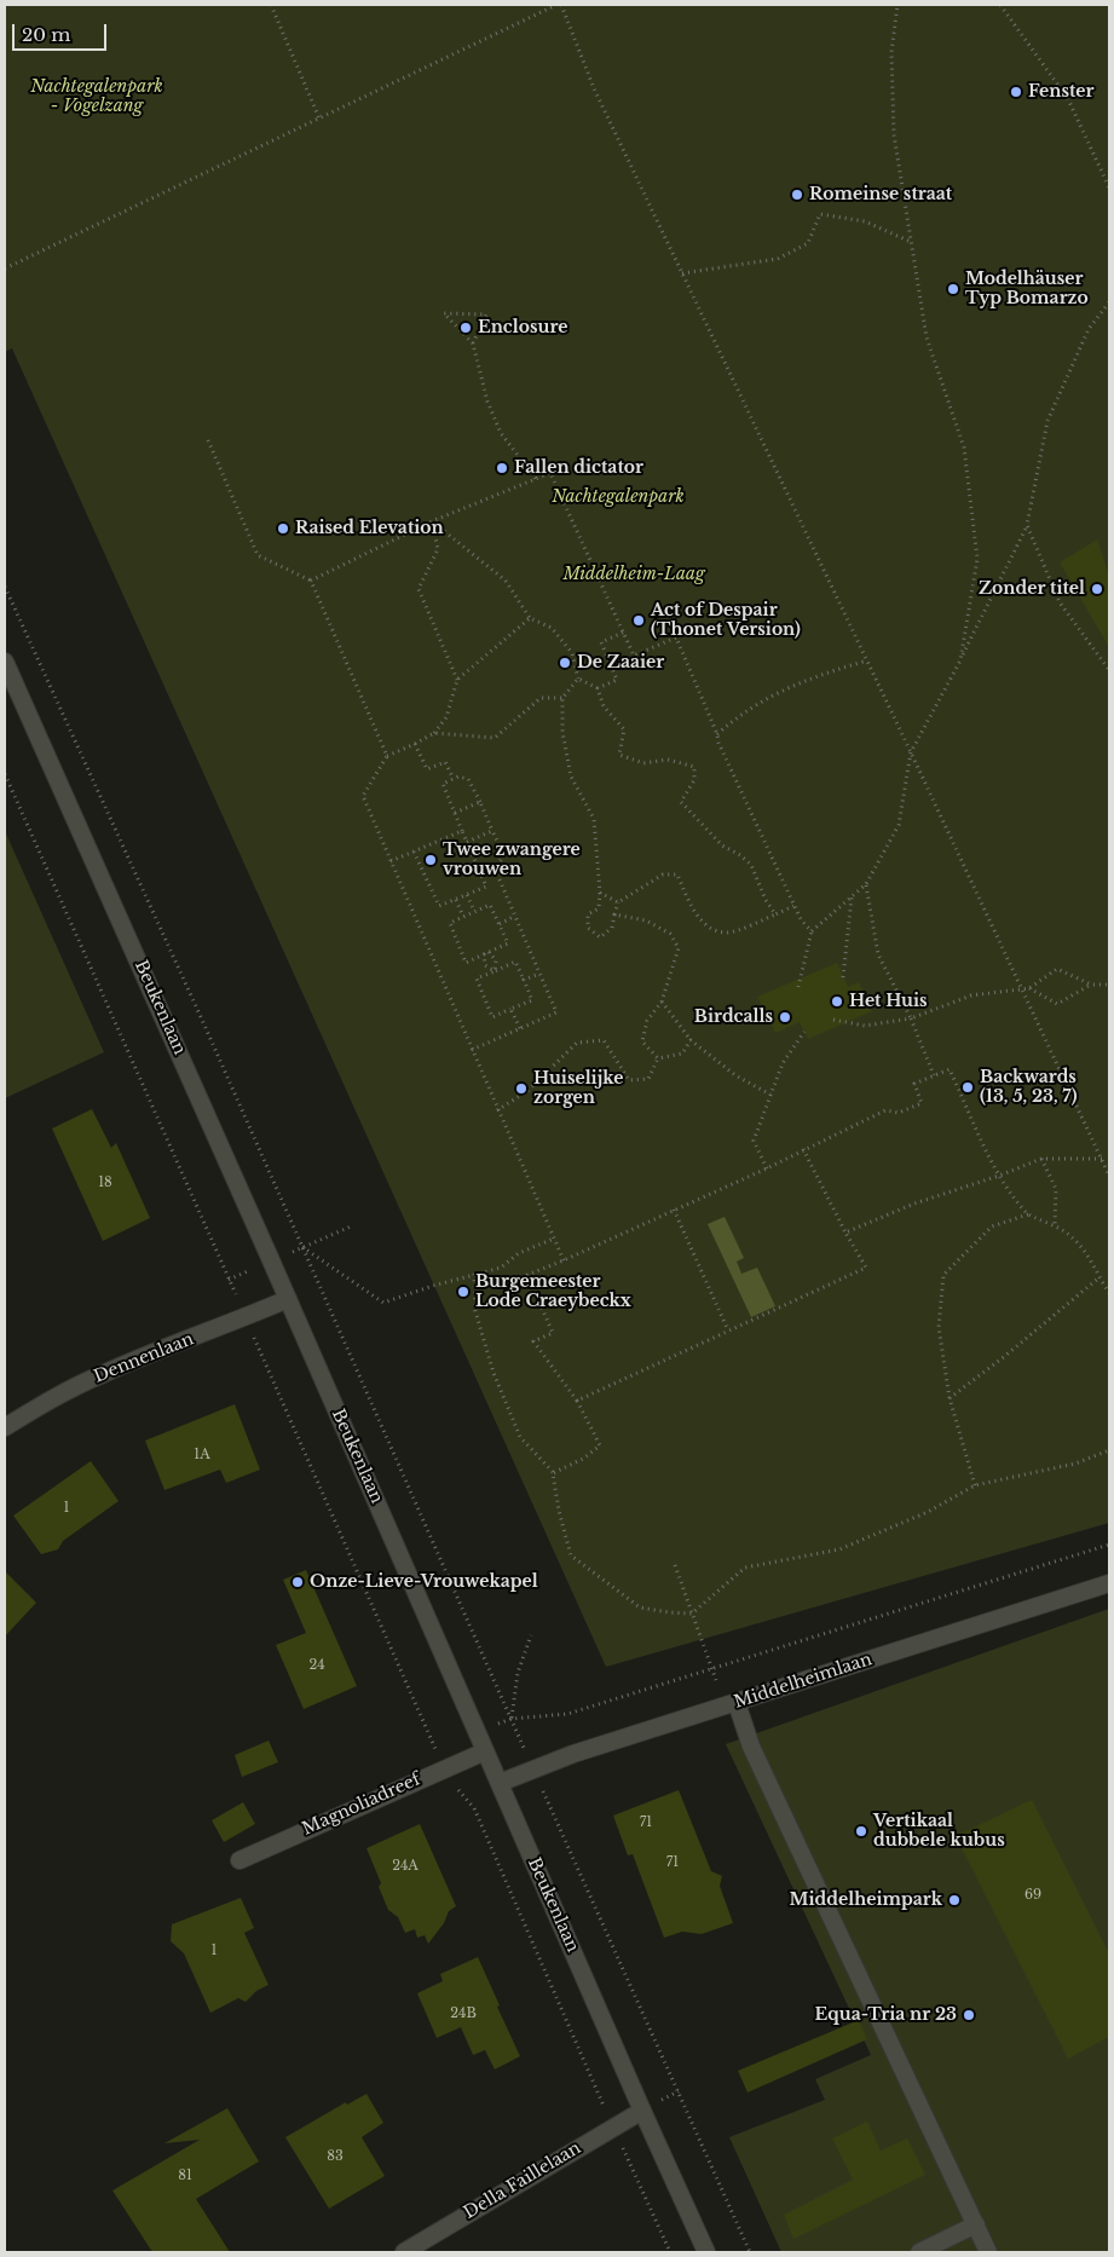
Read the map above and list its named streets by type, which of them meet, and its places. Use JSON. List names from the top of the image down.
{
  "streets": {
    "street": [
      "Beukenlaan",
      "Dennenlaan",
      "Middelheimlaan",
      "Magnoliadreef",
      "Della Faillelaan"
    ]
  },
  "crossings": [
    ["Beukenlaan", "Dennenlaan"],
    ["Beukenlaan", "Middelheimlaan"],
    ["Beukenlaan", "Magnoliadreef"],
    ["Beukenlaan", "Della Faillelaan"]
  ],
  "parks": ["Nachtegalenpark - Vogelzang", "Nachtegalenpark", "Middelheim-Laag"],
  "places": [
    "Fenster",
    "Romeinse straat",
    "Modelhäuser Typ Bomarzo",
    "Enclosure",
    "Fallen dictator",
    "Raised Elevation",
    "Zonder titel",
    "Act of Despair (Thonet Version)",
    "De Zaaier",
    "Twee zwangere vrouwen",
    "Het Huis",
    "Birdcalls",
    "Backwards (13, 5, 23, 7)",
    "Huiselijke zorgen",
    "Burgemeester Lode Craeybeckx",
    "Onze-Lieve-Vrouwekapel",
    "Vertikaal dubbele kubus",
    "Middelheimpark",
    "Equa-Tria nr 23"
  ],
  "house_numbers": [
    "18",
    "1A",
    "1",
    "24",
    "71",
    "71",
    "24A",
    "69",
    "1",
    "24B",
    "83",
    "81"
  ],
  "scale_bar": "20 m"
}
